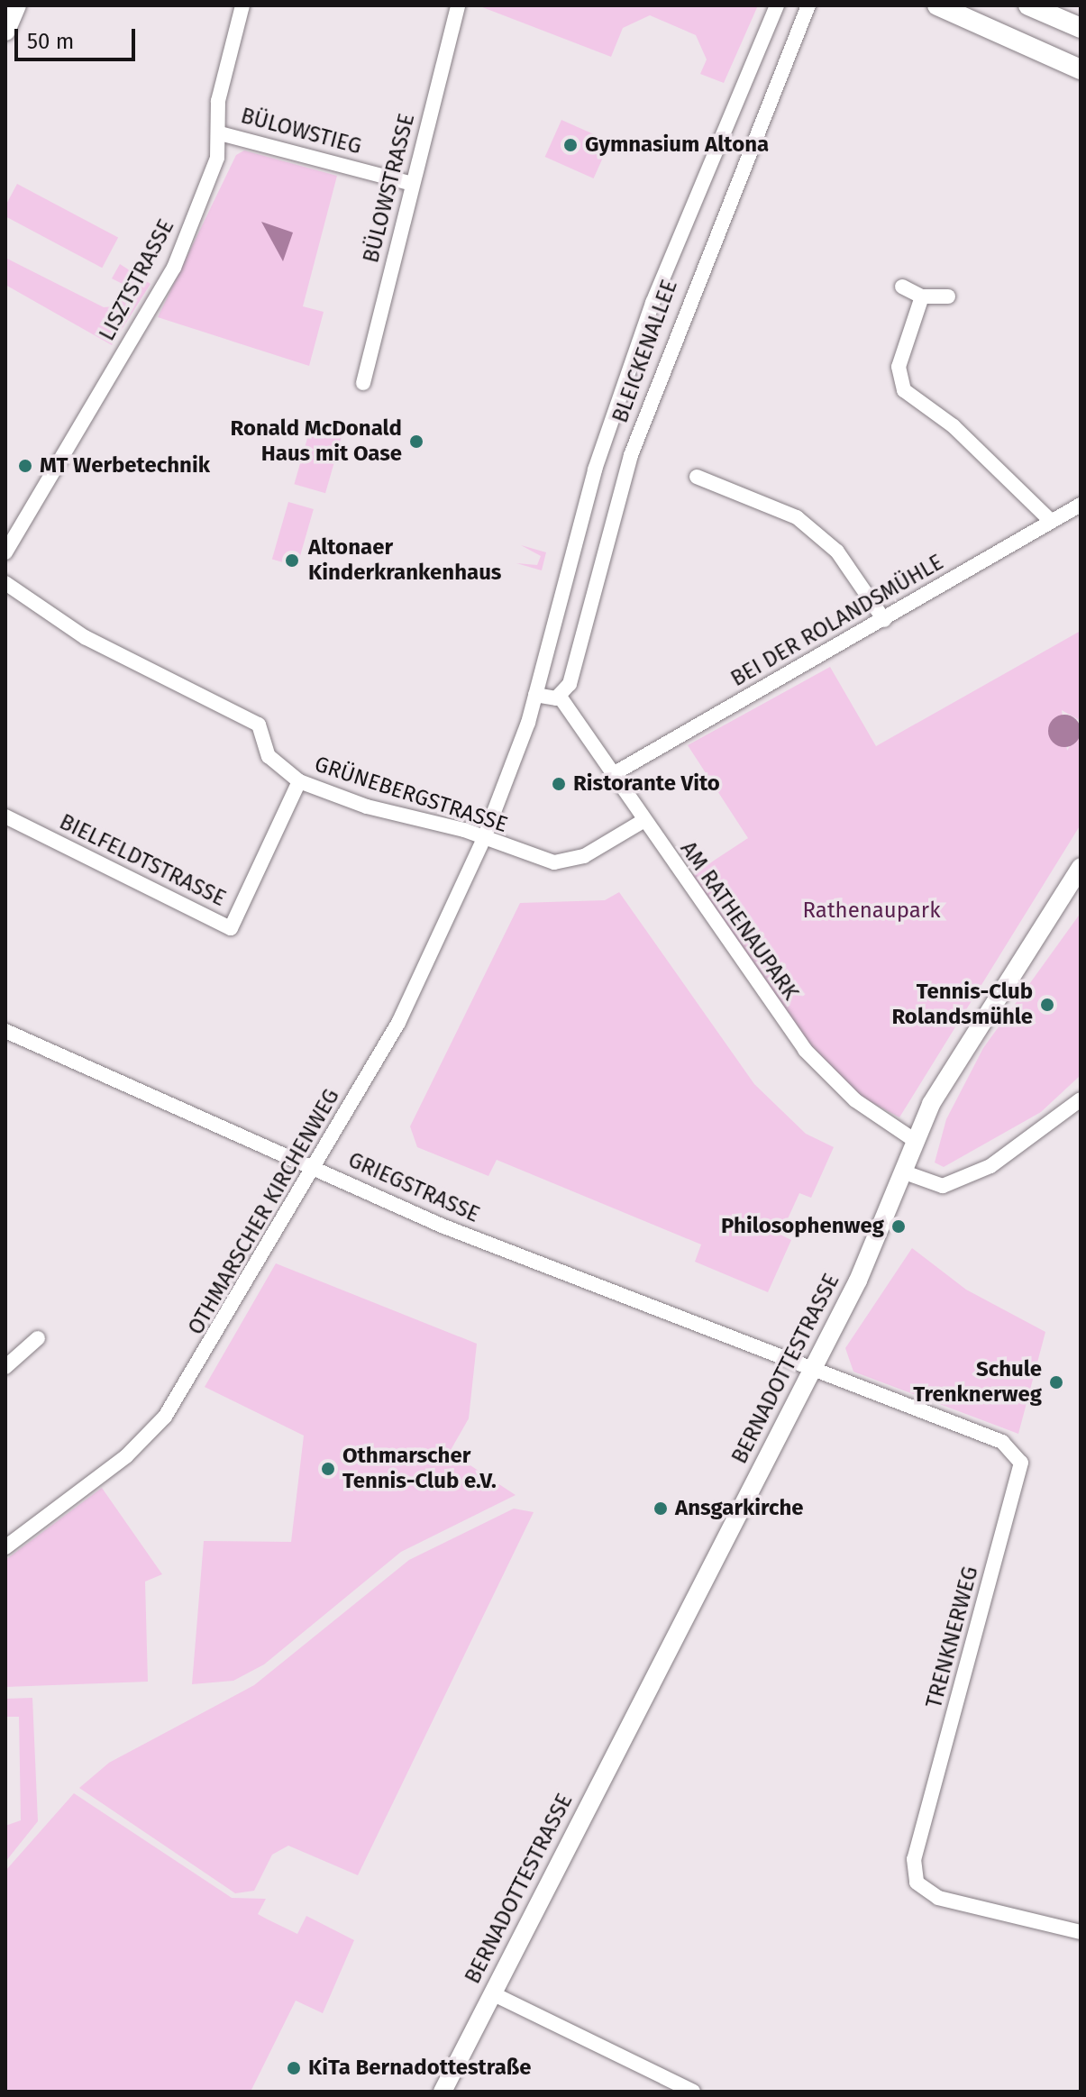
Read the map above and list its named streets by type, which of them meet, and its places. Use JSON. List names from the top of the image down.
{
  "streets": {
    "street": [
      "BÜLOWSTIEG",
      "BÜLOWSTRASSE",
      "LISZTSTRASSE",
      "BLEICKENALLEE",
      "BEI DER ROLANDSMÜHLE",
      "GRÜNEBERGSTRASSE",
      "BIELFELDTSTRASSE",
      "AM RATHENAUPARK",
      "GRIEGSTRASSE",
      "OTHMARSCHER KIRCHENWEG",
      "BERNADOTTESTRASSE",
      "TRENKNERWEG"
    ]
  },
  "crossings": [
    ["BÜLOWSTIEG", "BÜLOWSTRASSE"],
    ["BÜLOWSTIEG", "LISZTSTRASSE"],
    ["BLEICKENALLEE", "GRÜNEBERGSTRASSE"],
    ["BLEICKENALLEE", "AM RATHENAUPARK"],
    ["BLEICKENALLEE", "OTHMARSCHER KIRCHENWEG"],
    ["BEI DER ROLANDSMÜHLE", "AM RATHENAUPARK"],
    ["GRÜNEBERGSTRASSE", "BIELFELDTSTRASSE"],
    ["GRÜNEBERGSTRASSE", "AM RATHENAUPARK"],
    ["GRÜNEBERGSTRASSE", "OTHMARSCHER KIRCHENWEG"],
    ["AM RATHENAUPARK", "BERNADOTTESTRASSE"],
    ["GRIEGSTRASSE", "OTHMARSCHER KIRCHENWEG"],
    ["GRIEGSTRASSE", "BERNADOTTESTRASSE"],
    ["GRIEGSTRASSE", "TRENKNERWEG"],
    ["BERNADOTTESTRASSE", "TRENKNERWEG"]
  ],
  "parks": ["Rathenaupark"],
  "places": [
    "Gymnasium Altona",
    "Ronald McDonald Haus mit Oase",
    "MT Werbetechnik",
    "Altonaer Kinderkrankenhaus",
    "Ristorante Vito",
    "Tennis-Club Rolandsmühle",
    "Philosophenweg",
    "Schule Trenknerweg",
    "Othmarscher Tennis-Club e.V.",
    "Ansgarkirche",
    "KiTa Bernadottestraße"
  ],
  "scale_bar": "50 m"
}
